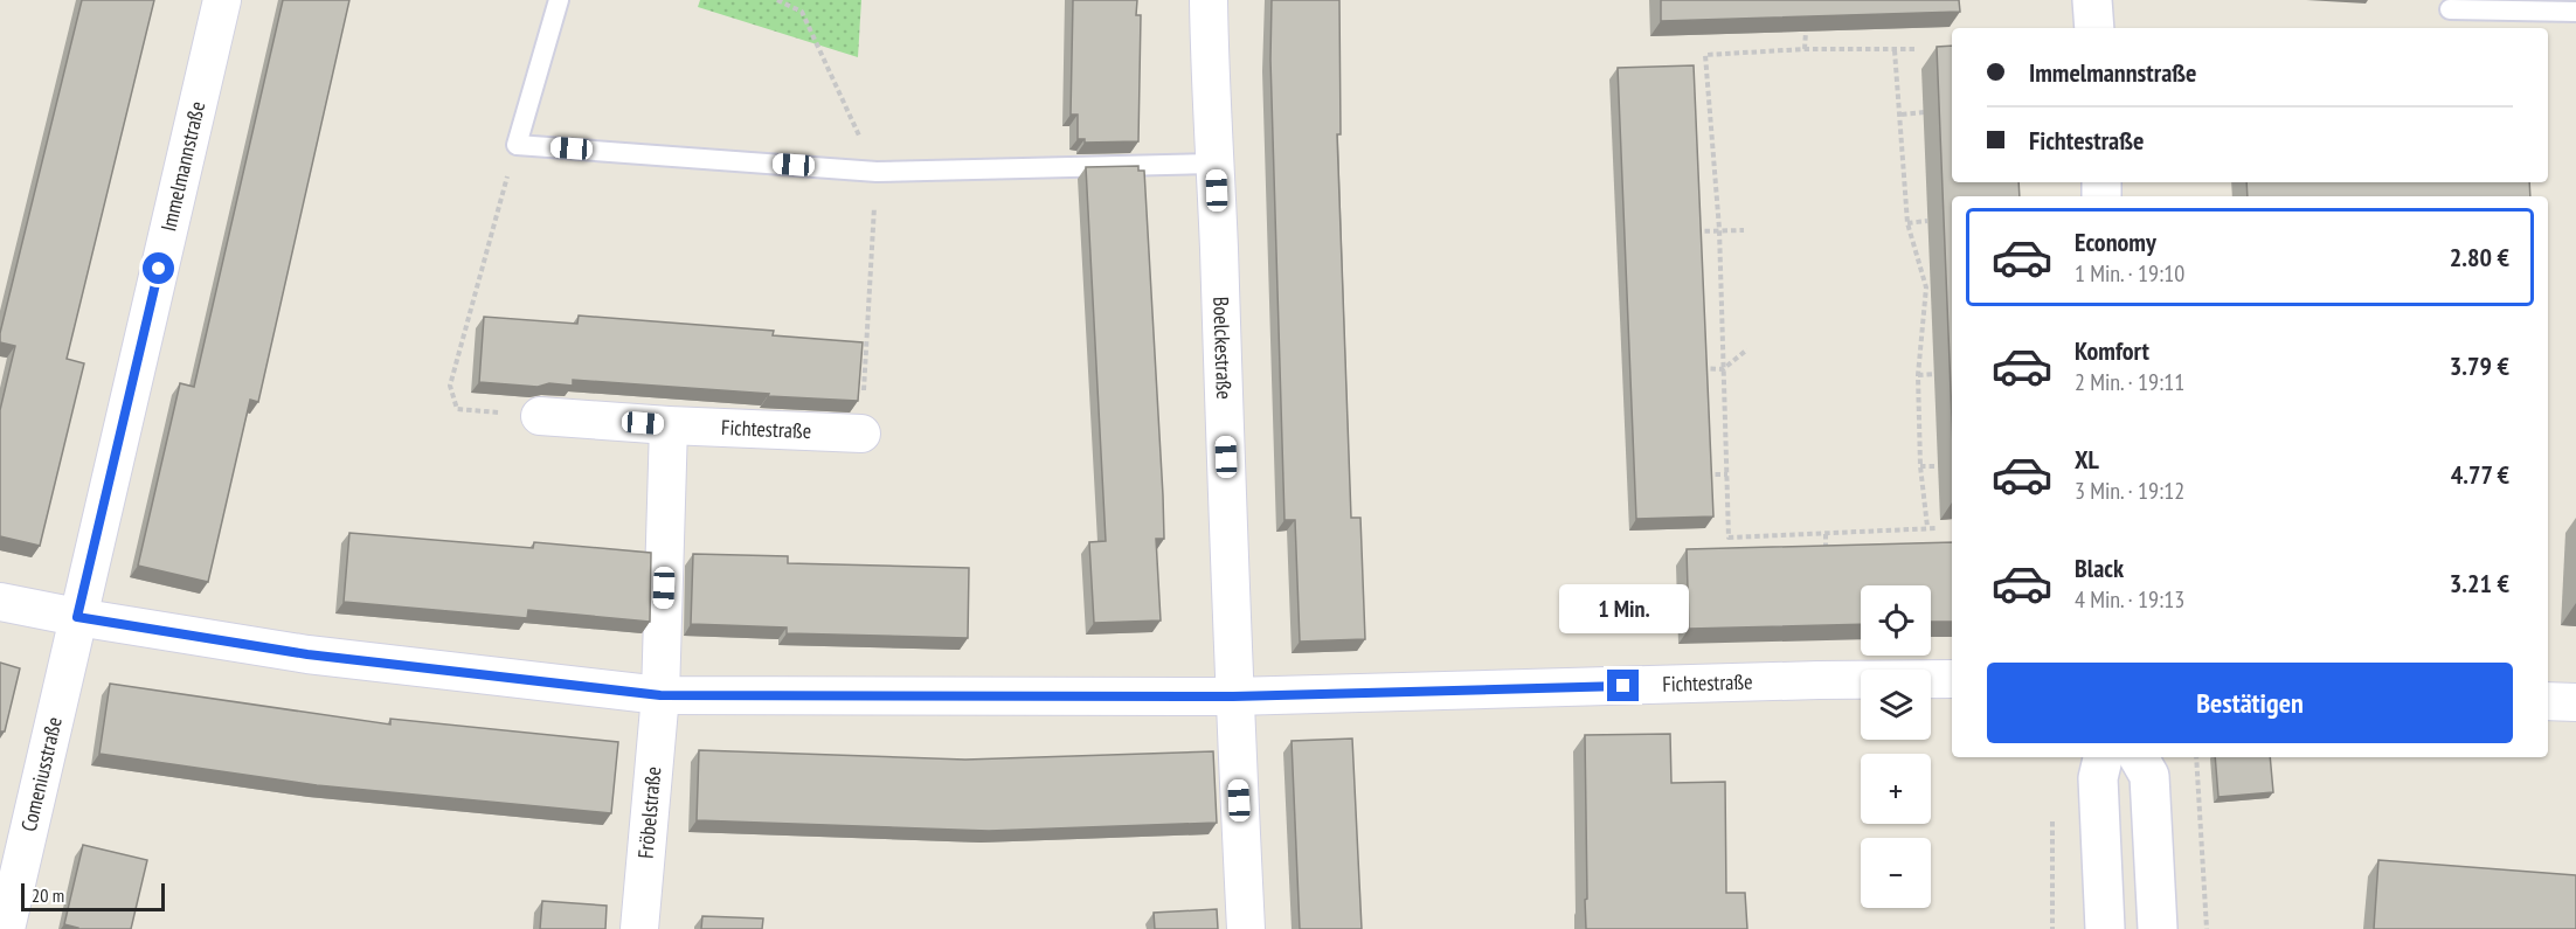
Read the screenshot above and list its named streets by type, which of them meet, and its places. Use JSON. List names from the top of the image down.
{
  "streets": {
    "street": [
      "Immelmannstraße",
      "Boelckestraße",
      "Fichtestraße",
      "Comeniusstraße",
      "Fröbelstraße"
    ]
  },
  "crossings": [
    ["Immelmannstraße", "Fichtestraße"],
    ["Immelmannstraße", "Comeniusstraße"],
    ["Boelckestraße", "Fichtestraße"],
    ["Fichtestraße", "Comeniusstraße"],
    ["Fichtestraße", "Fröbelstraße"]
  ],
  "scale_bar": "20 m",
  "page": {
    "banner": ["Immelmannstraße", "Fichtestraße"],
    "list": [
      {
        "name": "Economy",
        "note": "1 Min. · 19:10",
        "value": "2.80 €"
      },
      {
        "name": "Komfort",
        "note": "2 Min. · 19:11",
        "value": "3.79 €"
      },
      {
        "name": "XL",
        "note": "3 Min. · 19:12",
        "value": "4.77 €"
      },
      {
        "name": "Black",
        "note": "4 Min. · 19:13",
        "value": "3.21 €"
      }
    ],
    "bubble": "1 Min.",
    "map_buttons": ["+", "−"],
    "buttons": "Bestätigen",
    "scale": "20 m"
  }
}
